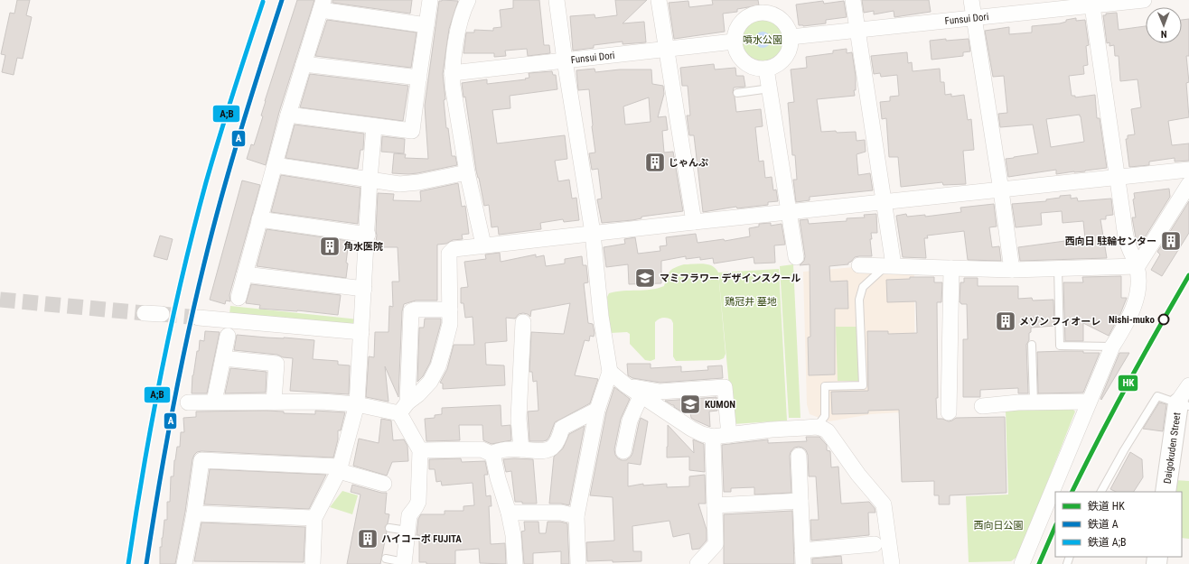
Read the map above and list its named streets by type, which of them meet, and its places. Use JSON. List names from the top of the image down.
{
  "streets": {
    "main road": ["Daigokuden Street"],
    "street": ["Funsui Dori"]
  },
  "parks": ["噴水公園", "鶏冠井 墓地", "西向日公園"],
  "places": {
    "building": [
      "じゃんぷ",
      "西向日 駐輪センター",
      "角水医院",
      "メゾン フィオーレ",
      "ハイコーポ FUJITA"
    ],
    "school or university": ["マミフラワー デザインスクール", "KUMON"],
    "other": ["Nishi-muko"]
  },
  "lines": ["rail line A", "rail line A;B", "rail line HK"],
  "legend": ["鉄道 HK", "鉄道 A", "鉄道 A;B"],
  "north": "bottom"
}
